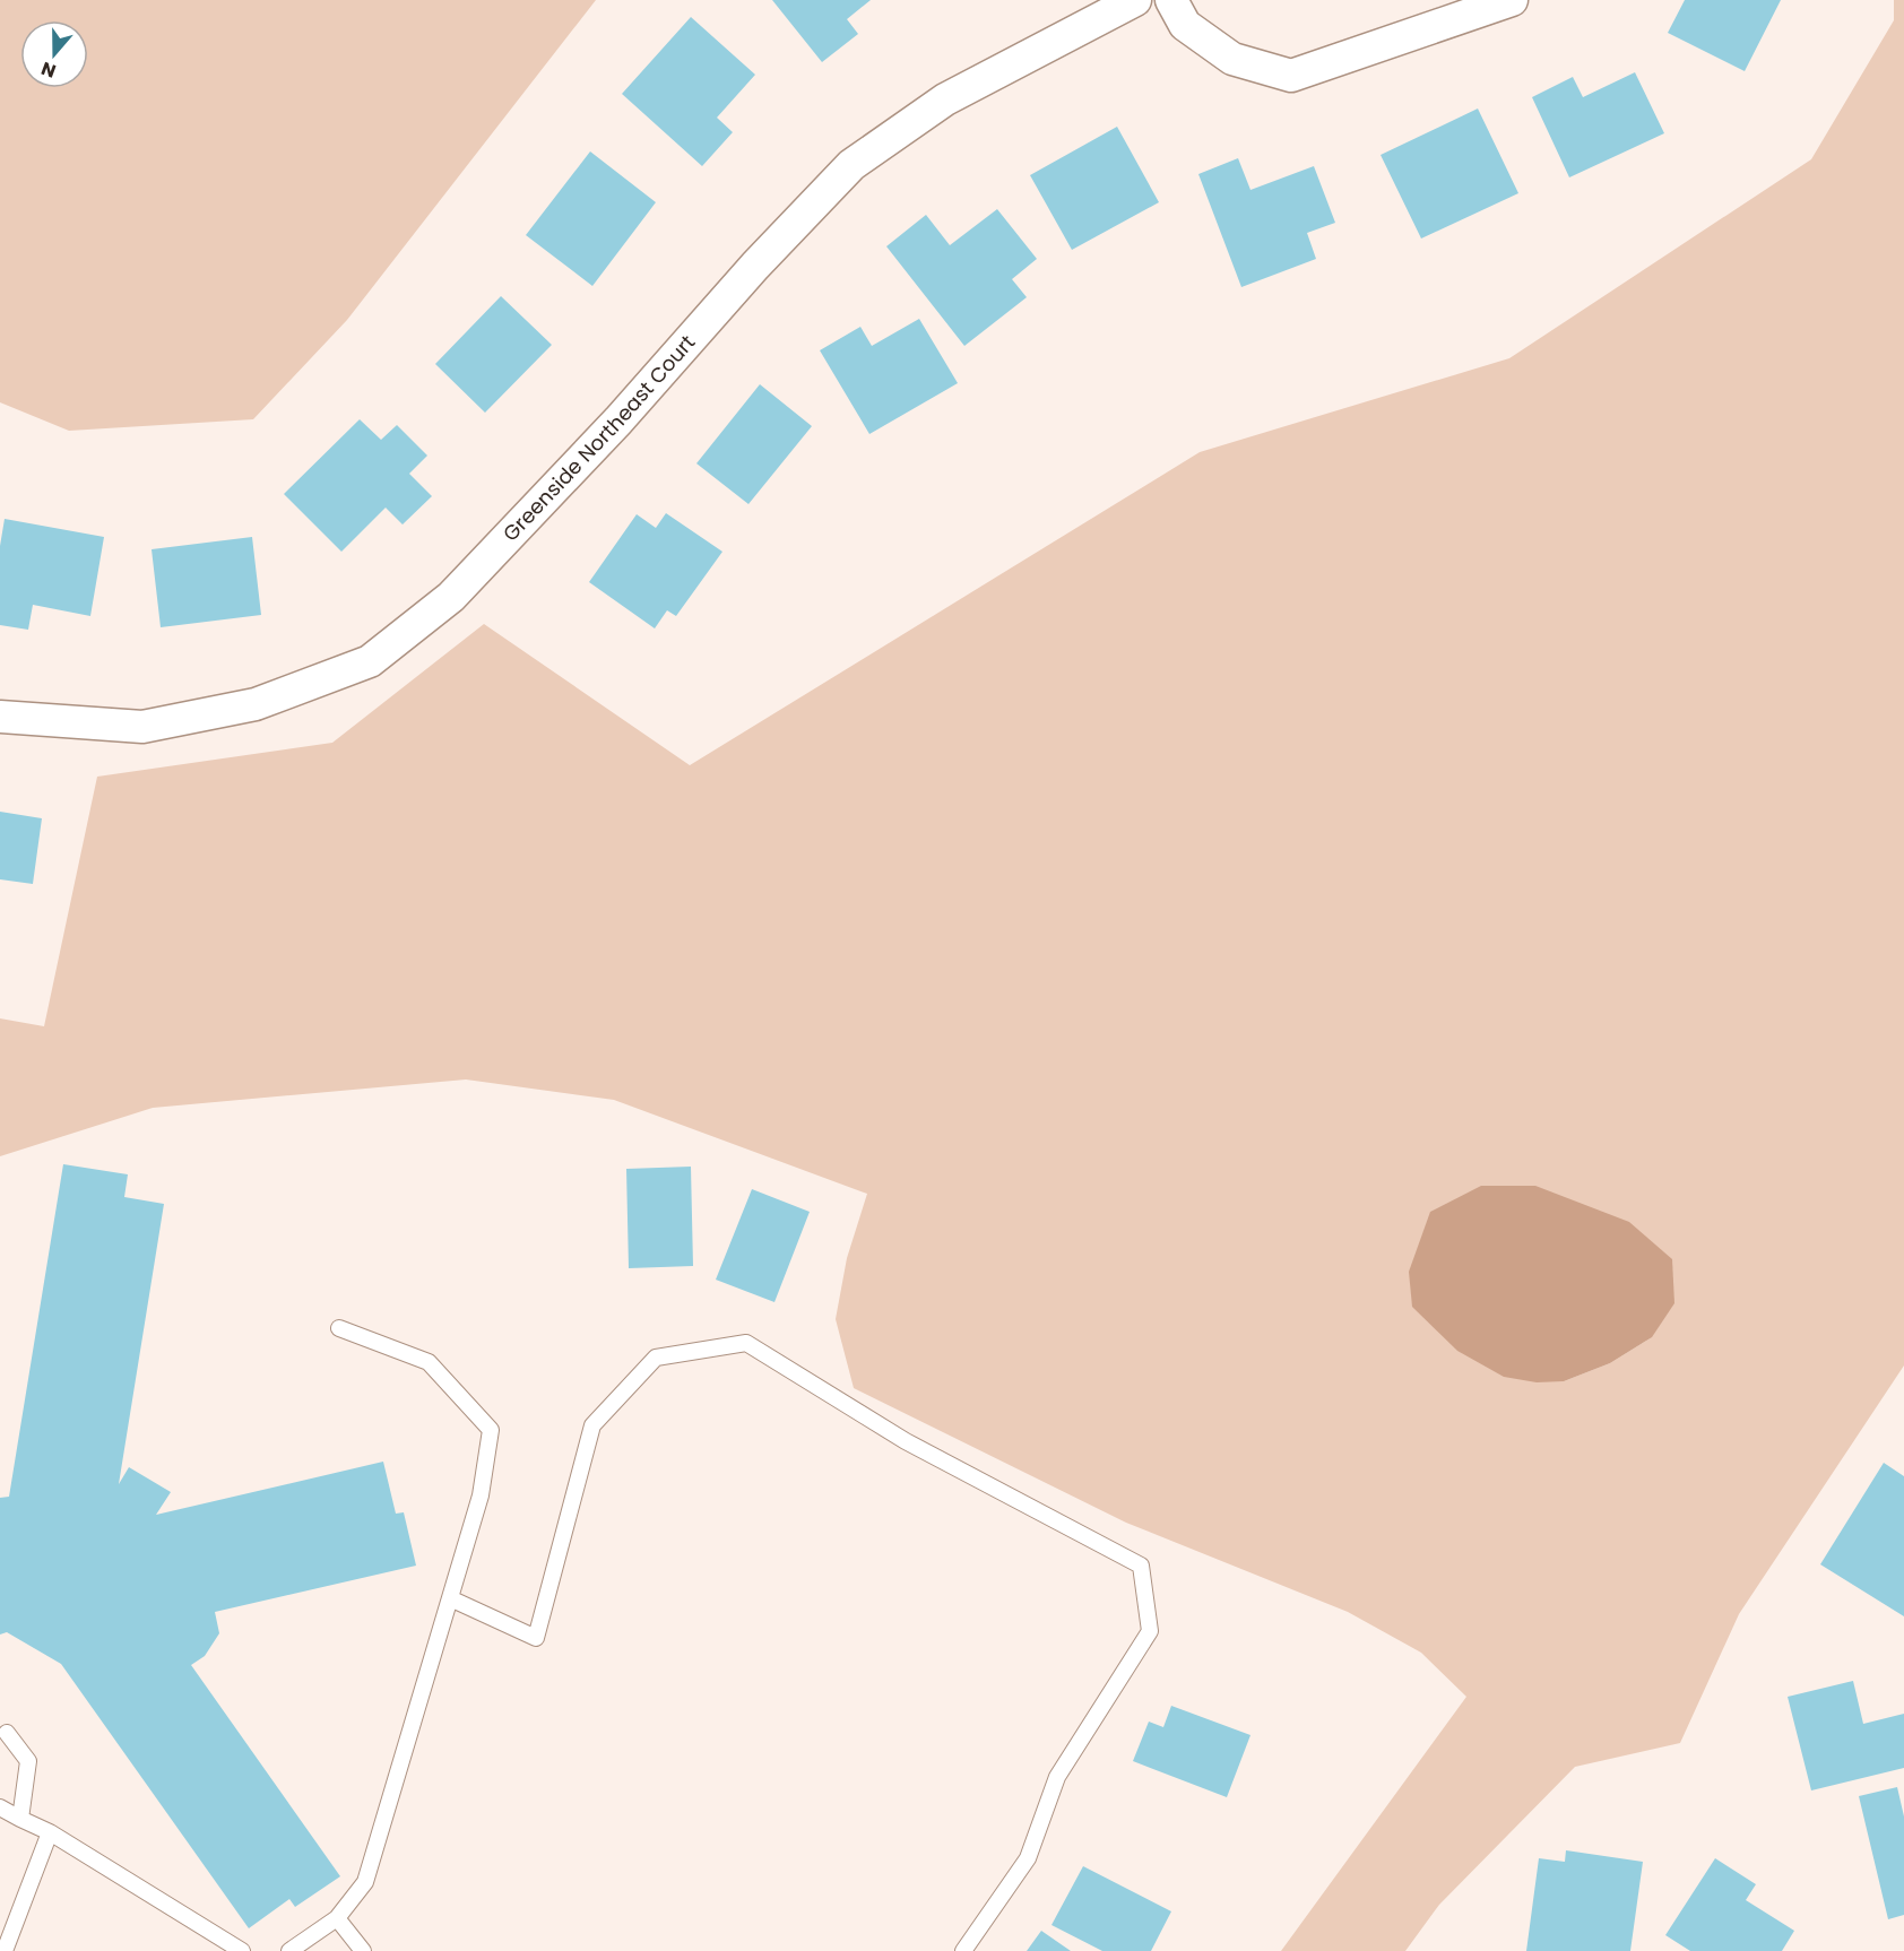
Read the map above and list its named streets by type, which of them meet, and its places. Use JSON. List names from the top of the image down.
{
  "streets": {
    "street": ["Greenside Northeast Court"]
  },
  "north": "bottom"
}
